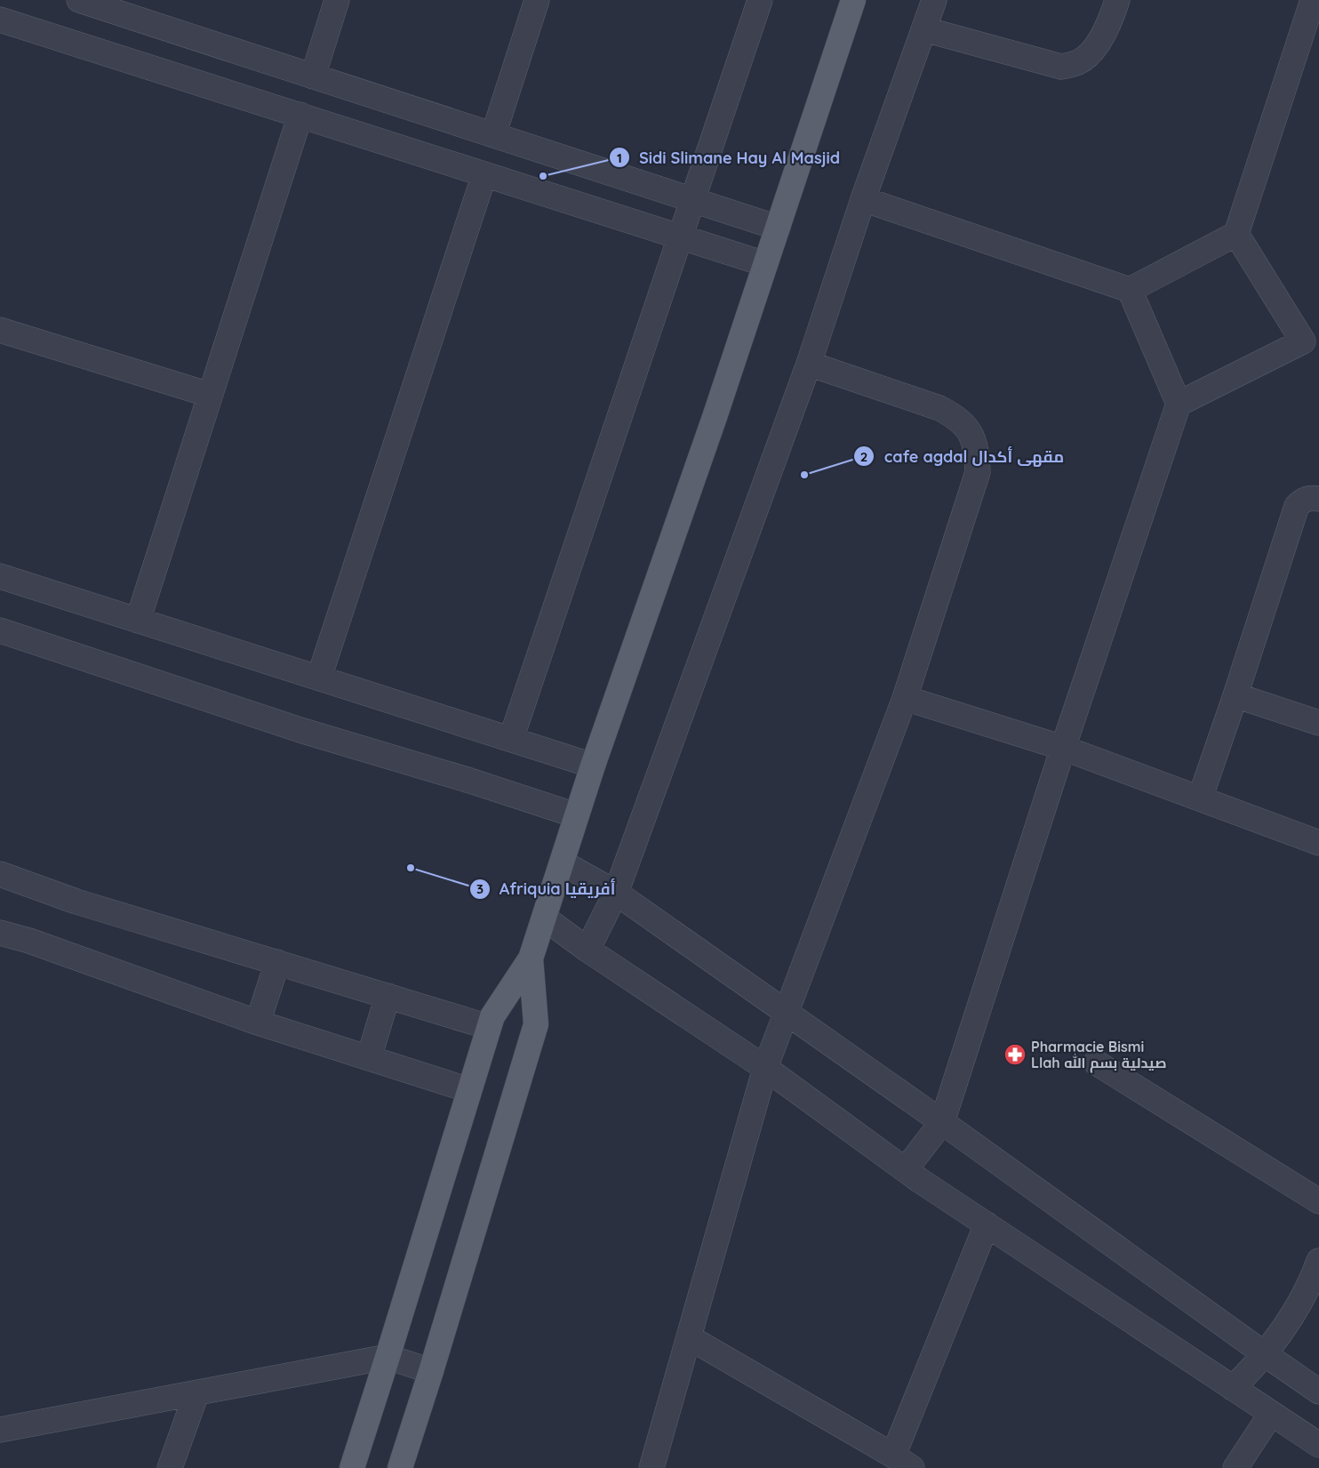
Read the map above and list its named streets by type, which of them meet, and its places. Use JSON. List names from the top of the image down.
{
  "places": {
    "other": ["Sidi Slimane Hay Al Masjid", "cafe agdal مقهى أكدال", "Afriquia أفريقيا"],
    "pharmacy": ["Pharmacie Bismi Llah صيدلية بسم الله"]
  }
}
